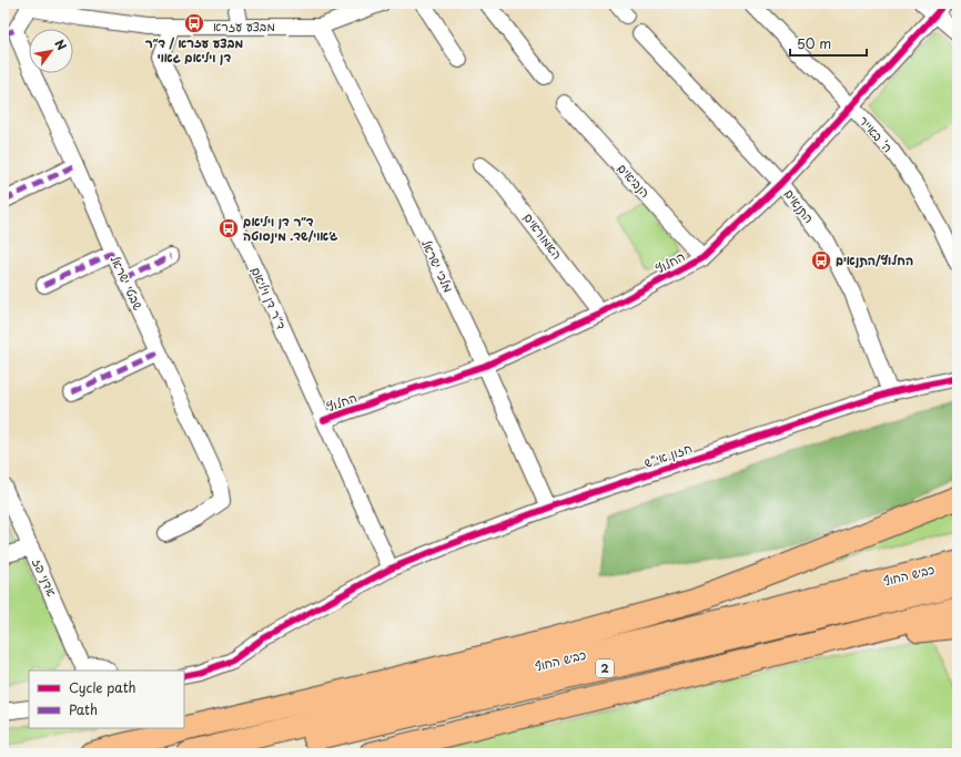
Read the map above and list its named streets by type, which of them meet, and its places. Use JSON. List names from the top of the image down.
{
  "streets": {
    "highway": ["כביש החוף", "2"],
    "street": [
      "מבצע עזרא",
      "ה' באייר",
      "הנביאים",
      "התנאים",
      "האמוראים",
      "החלוץ",
      "מלכי ישראל",
      "שבטי ישראל",
      "ד״ר דן ויליאם",
      "חזון אי\"ש",
      "אדני פז"
    ]
  },
  "crossings": [
    ["מבצע עזרא", "מלכי ישראל"],
    ["מבצע עזרא", "שבטי ישראל"],
    ["מבצע עזרא", "ד״ר דן ויליאם"],
    ["ה' באייר", "החלוץ"],
    ["הנביאים", "החלוץ"],
    ["התנאים", "החלוץ"],
    ["התנאים", "חזון אי\"ש"],
    ["האמוראים", "החלוץ"],
    ["החלוץ", "מלכי ישראל"],
    ["החלוץ", "ד״ר דן ויליאם"],
    ["מלכי ישראל", "חזון אי\"ש"],
    ["ד״ר דן ויליאם", "חזון אי\"ש"]
  ],
  "places": {
    "bus stop": ["מבצע עזרא / ד״ר דן ויליאם גאוי", "ד״ר דן ויליאם ג׳אוי/שד. מינסוטה", "החלוץ/התנאים"]
  },
  "legend": ["Cycle path", "Path"],
  "scale_bar": "50 m",
  "north": "top right"
}
